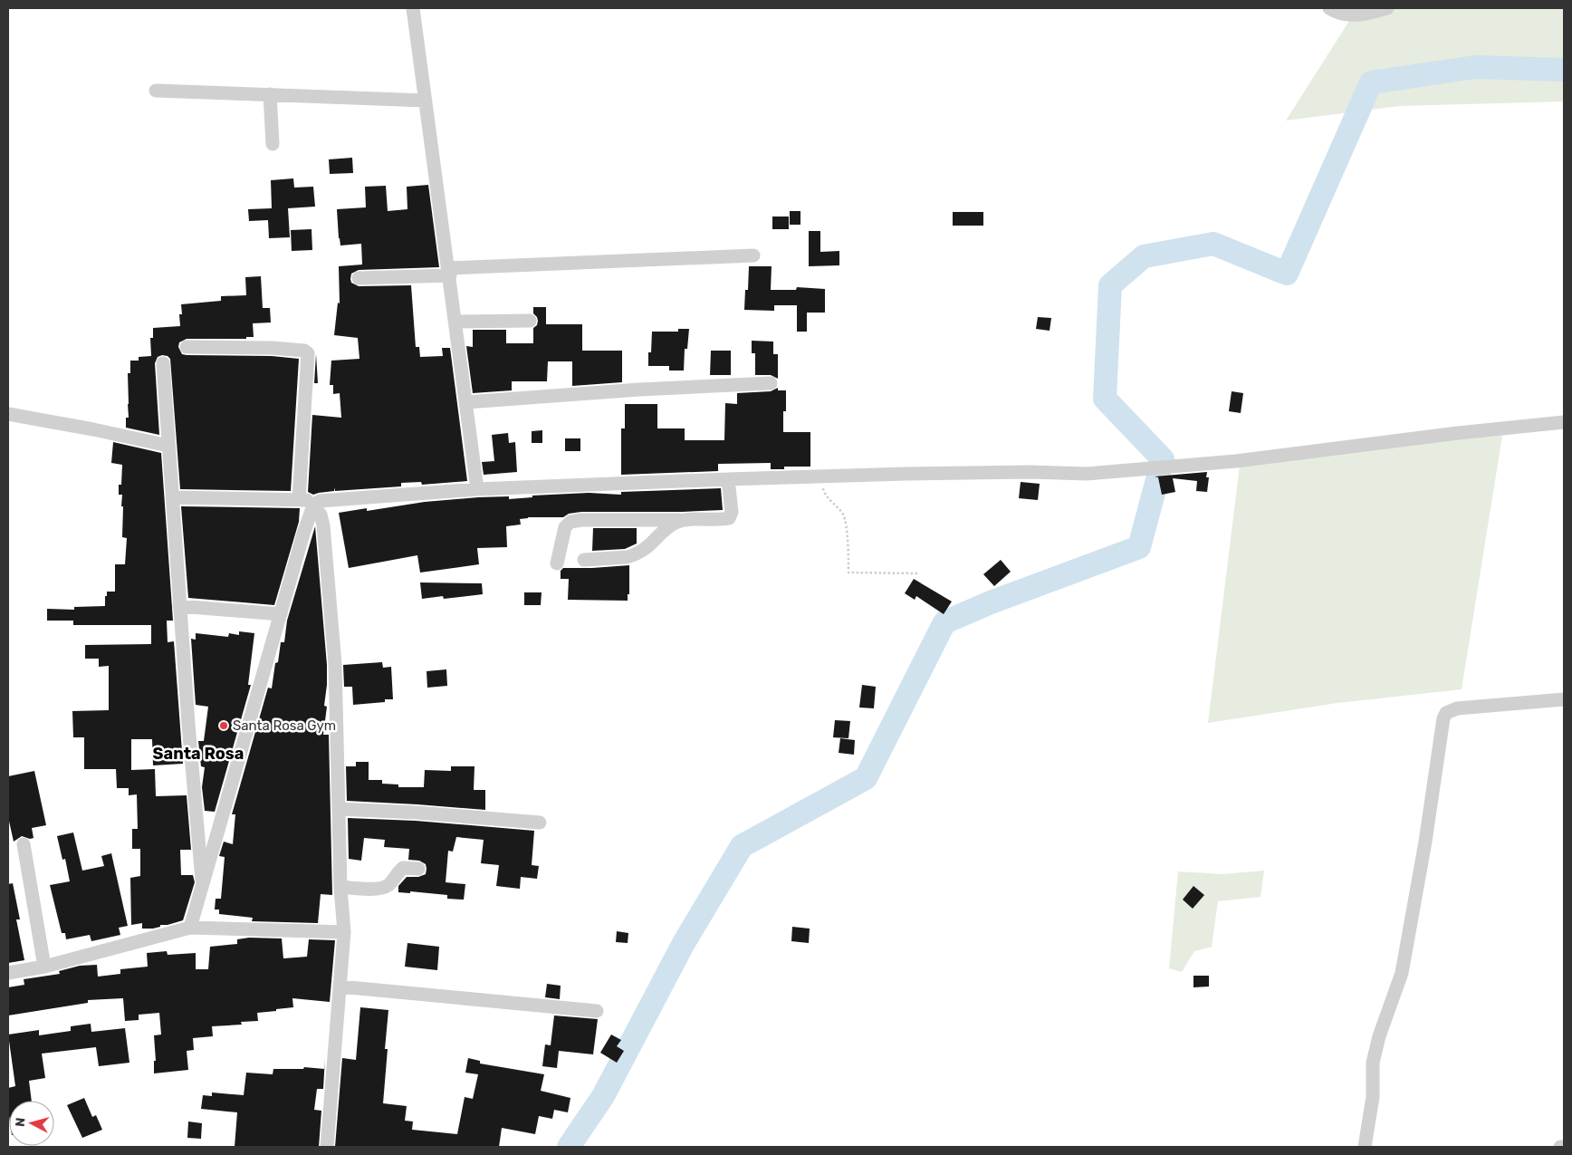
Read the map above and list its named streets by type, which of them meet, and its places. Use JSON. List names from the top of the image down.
{
  "districts": ["Santa Rosa"],
  "places": ["Santa Rosa Gym"],
  "north": "left"
}
